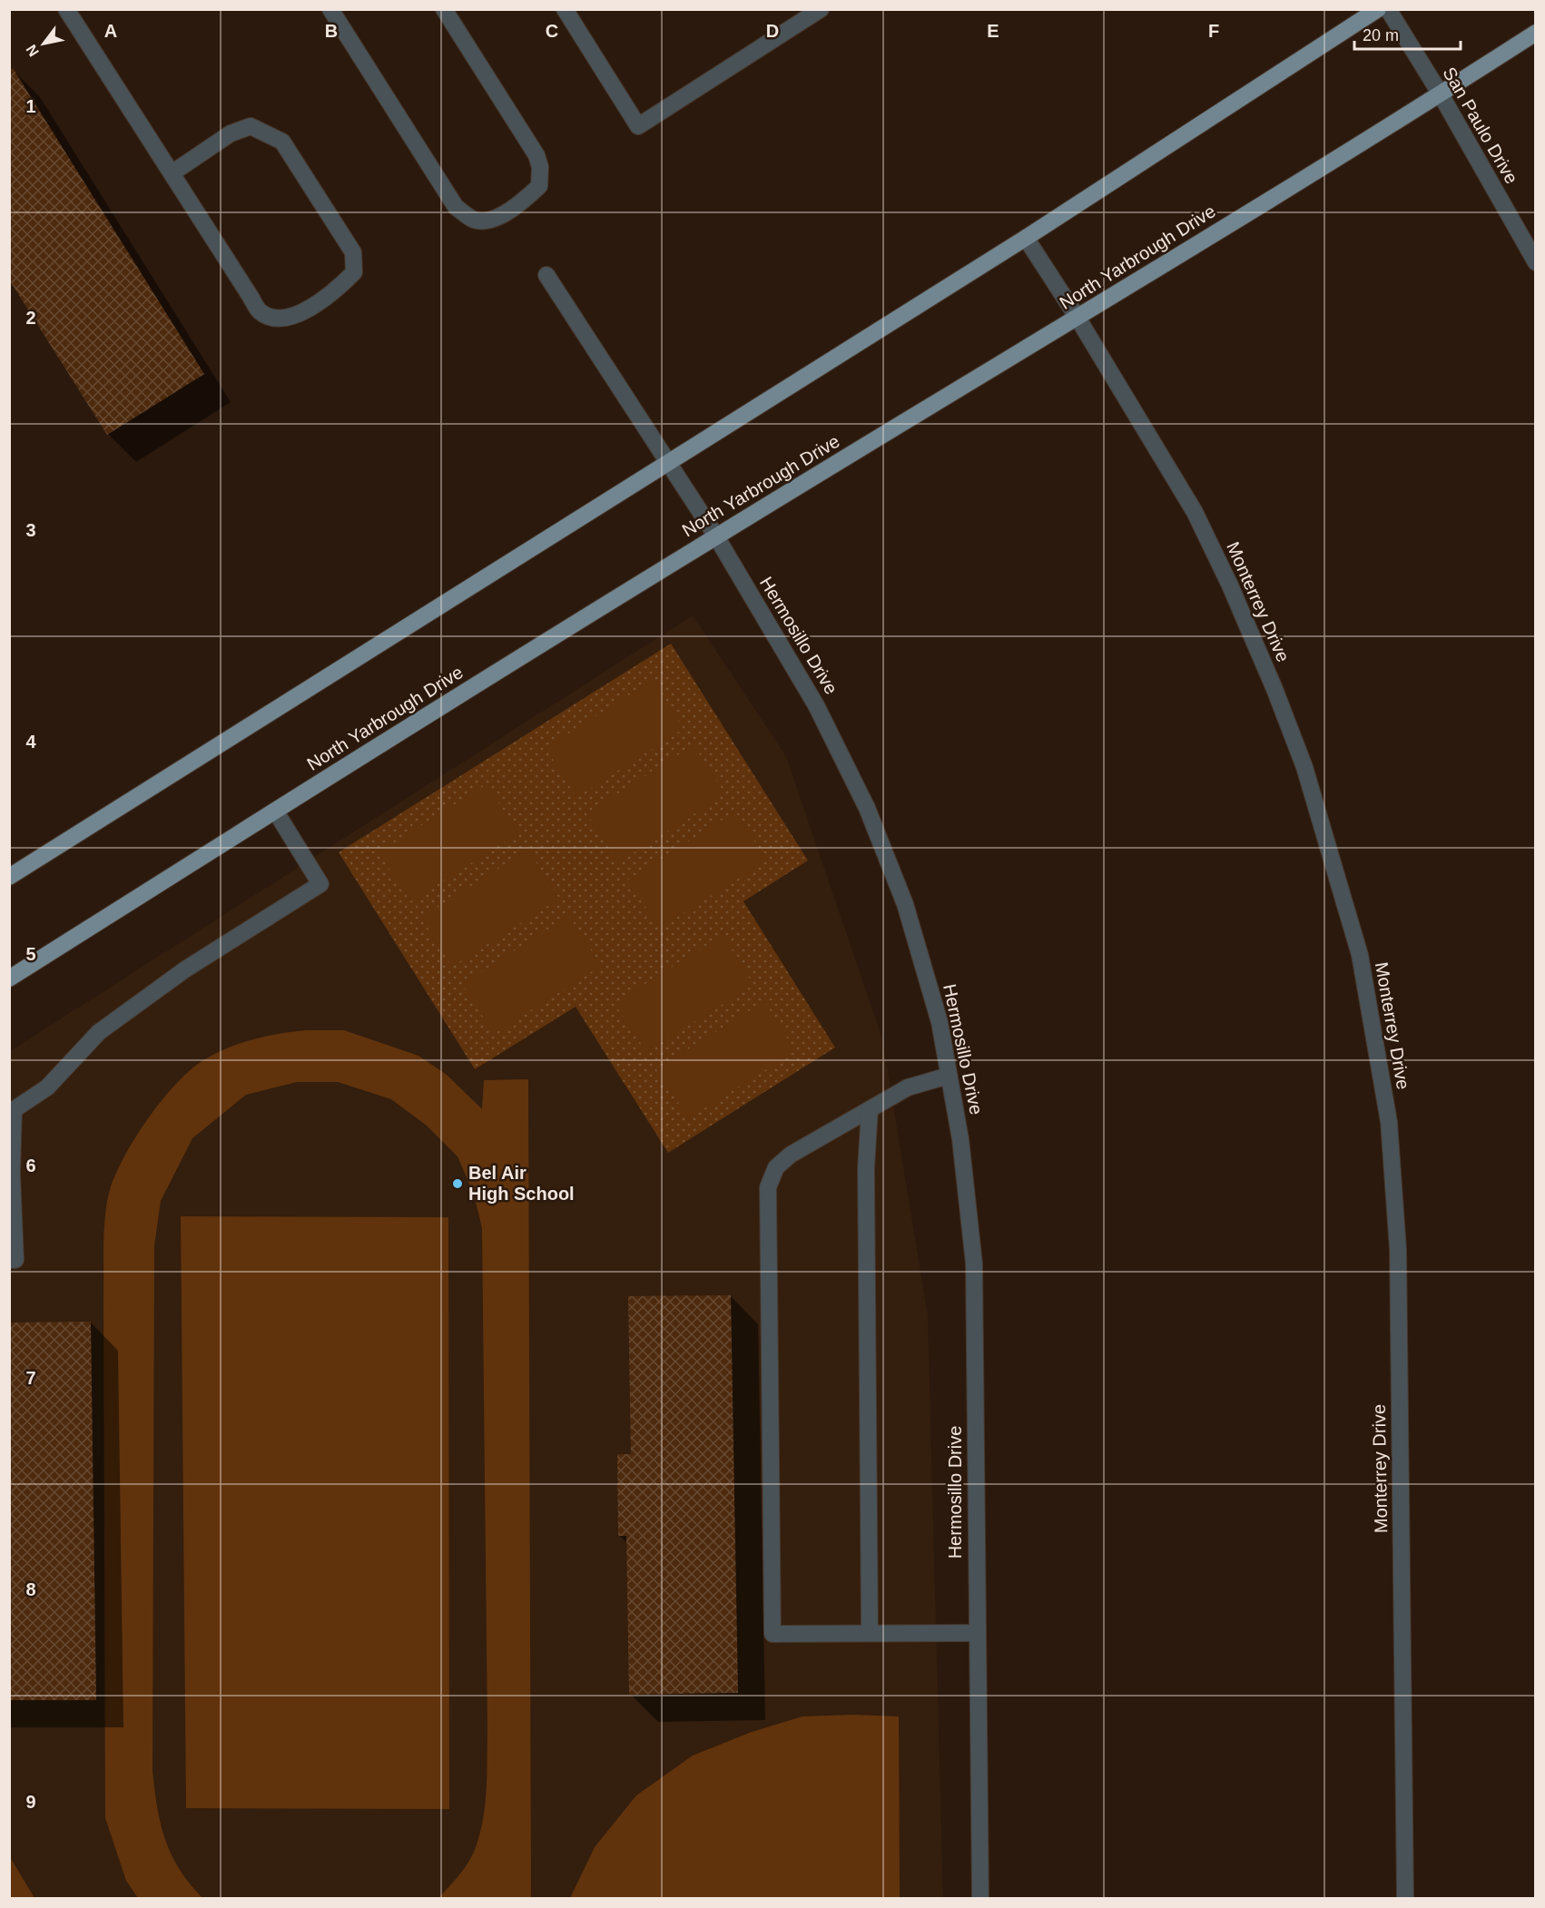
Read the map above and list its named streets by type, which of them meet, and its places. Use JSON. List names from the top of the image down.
{
  "streets": {
    "main road": ["North Yarbrough Drive"],
    "street": ["San Paulo Drive", "Monterrey Drive", "Hermosillo Drive"]
  },
  "crossings": [
    ["San Paulo Drive", "North Yarbrough Drive"],
    ["North Yarbrough Drive", "Monterrey Drive"],
    ["North Yarbrough Drive", "Hermosillo Drive"]
  ],
  "places": ["Bel Air High School"],
  "scale_bar": "20 m",
  "north": "bottom left",
  "grid": {
    "columns": [
      "A",
      "B",
      "C",
      "D",
      "E",
      "F"
    ],
    "rows": [
      "1",
      "2",
      "3",
      "4",
      "5",
      "6",
      "7",
      "8",
      "9"
    ]
  }
}
